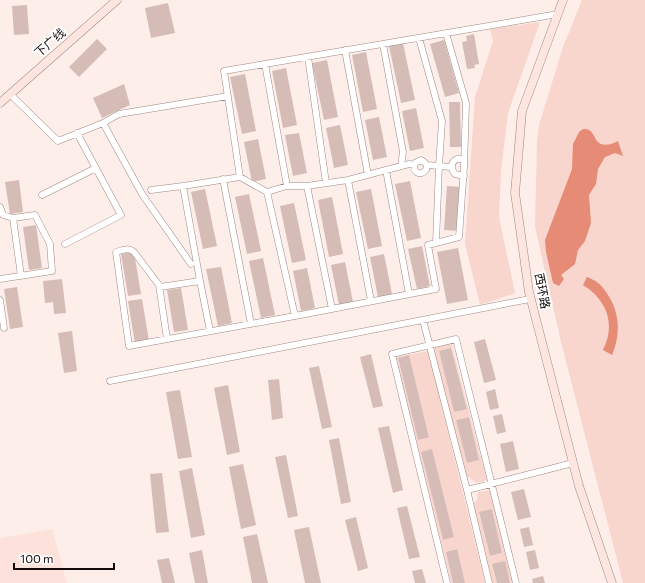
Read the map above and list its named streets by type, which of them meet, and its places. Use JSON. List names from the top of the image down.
{
  "streets": {
    "main road": ["下广线", "西环路"]
  },
  "scale_bar": "100 m"
}
